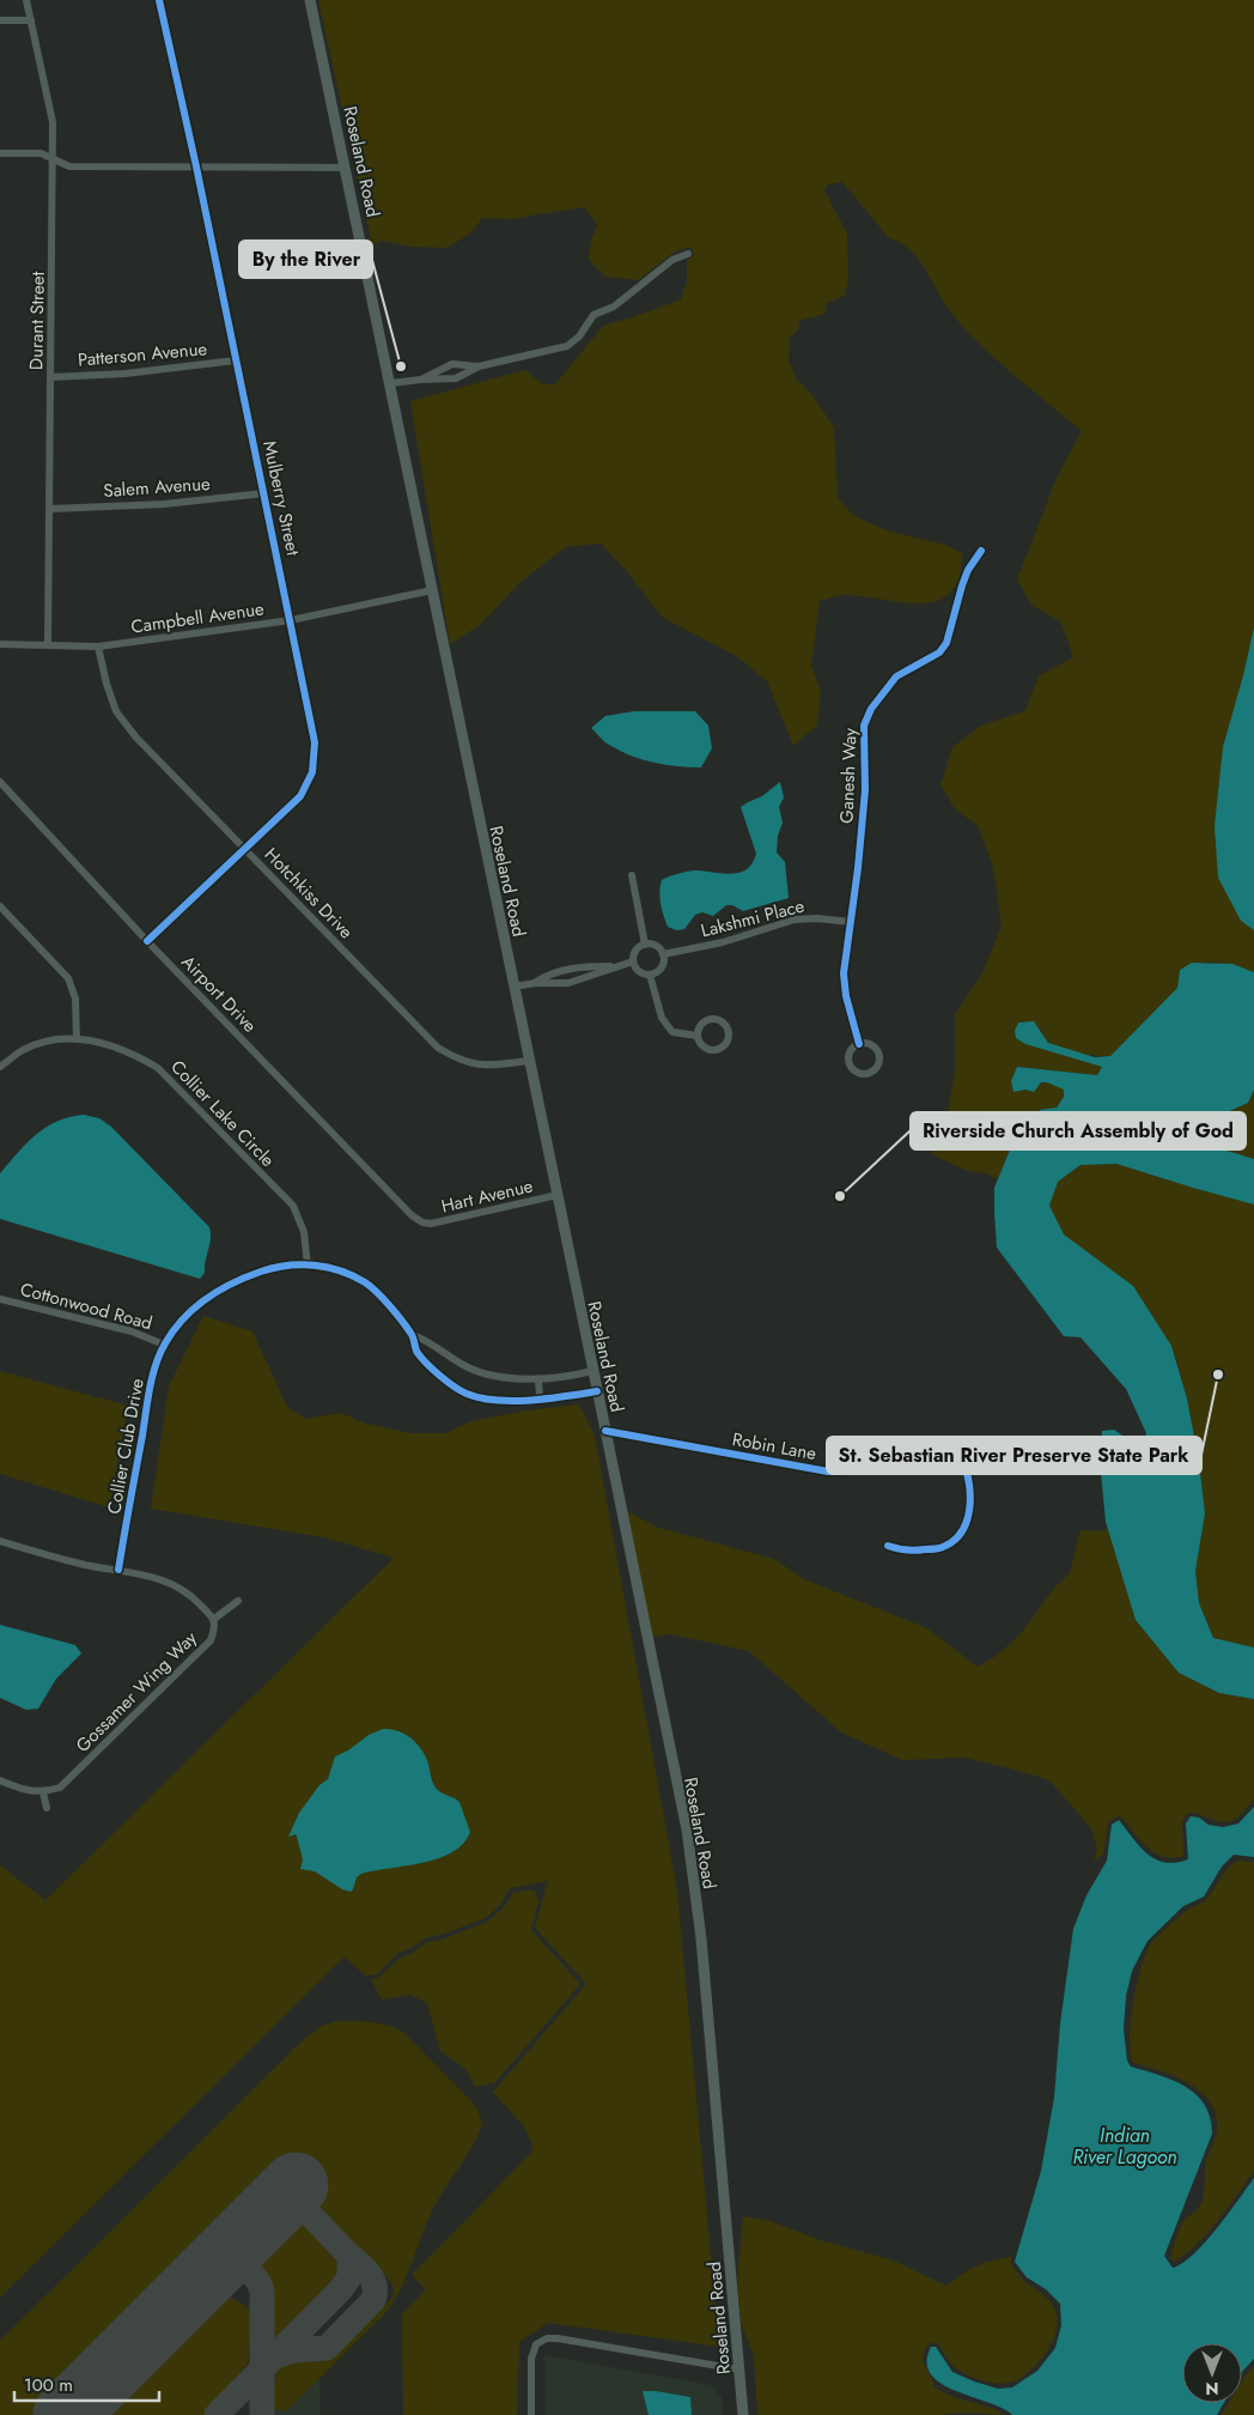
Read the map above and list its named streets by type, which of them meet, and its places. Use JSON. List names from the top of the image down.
{
  "streets": {
    "main road": ["Roseland Road"],
    "street": [
      "Durant Street",
      "Patterson Avenue",
      "Salem Avenue",
      "Mulberry Street",
      "Campbell Avenue",
      "Ganesh Way",
      "Hotchkiss Drive",
      "Lakshmi Place",
      "Airport Drive",
      "Collier Lake Circle",
      "Hart Avenue",
      "Cottonwood Road",
      "Collier Club Drive",
      "Robin Lane",
      "Gossamer Wing Way"
    ]
  },
  "crossings": [
    ["Roseland Road", "Campbell Avenue"],
    ["Roseland Road", "Hotchkiss Drive"],
    ["Roseland Road", "Hart Avenue"],
    ["Roseland Road", "Collier Club Drive"],
    ["Roseland Road", "Robin Lane"],
    ["Durant Street", "Patterson Avenue"],
    ["Durant Street", "Salem Avenue"],
    ["Durant Street", "Campbell Avenue"],
    ["Patterson Avenue", "Mulberry Street"],
    ["Salem Avenue", "Mulberry Street"],
    ["Mulberry Street", "Campbell Avenue"],
    ["Mulberry Street", "Hotchkiss Drive"],
    ["Mulberry Street", "Airport Drive"],
    ["Campbell Avenue", "Hotchkiss Drive"],
    ["Ganesh Way", "Lakshmi Place"],
    ["Airport Drive", "Hart Avenue"],
    ["Collier Lake Circle", "Collier Club Drive"],
    ["Cottonwood Road", "Collier Club Drive"],
    ["Collier Club Drive", "Gossamer Wing Way"]
  ],
  "water": ["Indian River Lagoon"],
  "places": ["By the River", "Riverside Church Assembly of God", "St. Sebastian River Preserve State Park"],
  "scale_bar": "100 m",
  "north": "bottom"
}
